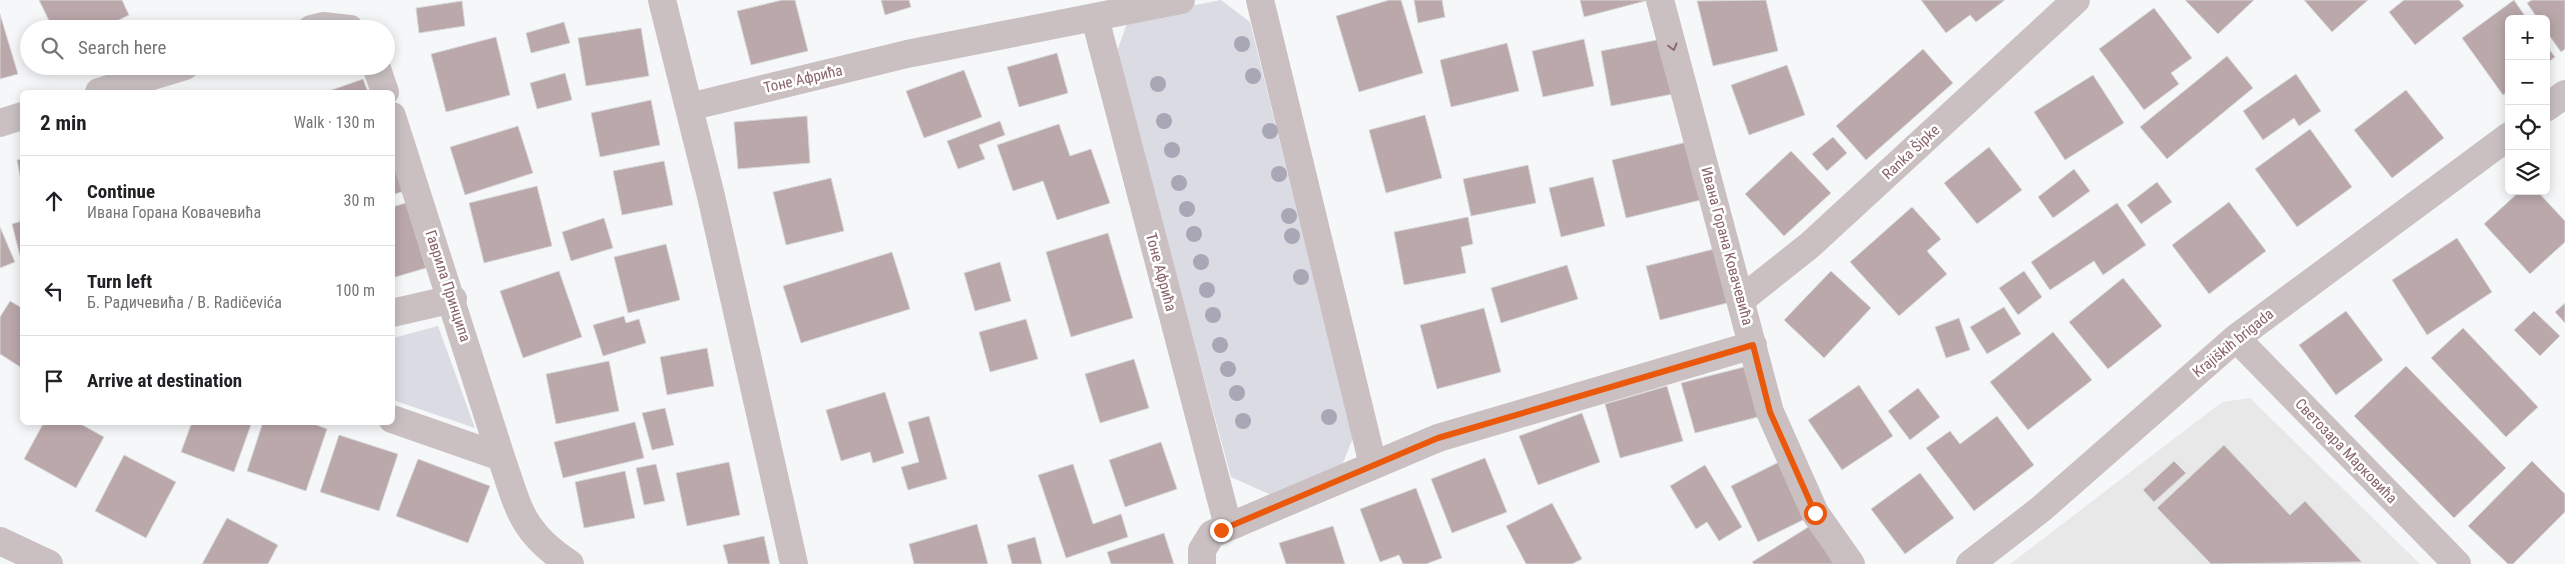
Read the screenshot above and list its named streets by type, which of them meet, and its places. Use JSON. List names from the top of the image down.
{
  "streets": {
    "street": [
      "Тоне Афрића",
      "Ranka Šipke",
      "Ивана Горана Ковачевића",
      "Гаврила Принципа",
      "Krajiških brigada",
      "Светозара Марковића"
    ]
  },
  "crossings": [
    ["Ranka Šipke", "Ивана Горана Ковачевића"],
    ["Krajiških brigada", "Светозара Марковића"]
  ],
  "one_way": ["Ивана Горана Ковачевића"],
  "page": {
    "map_buttons": ["+", "−"],
    "search": "Search here",
    "heading": ["2 min", "Walk · 130 m"],
    "list": [
      ["Continue", "Ивана Горана Ковачевића", "30 m"],
      ["Turn left", "Б. Радичевића / B. Radičevića", "100 m"],
      "Arrive at destination"
    ]
  }
}
